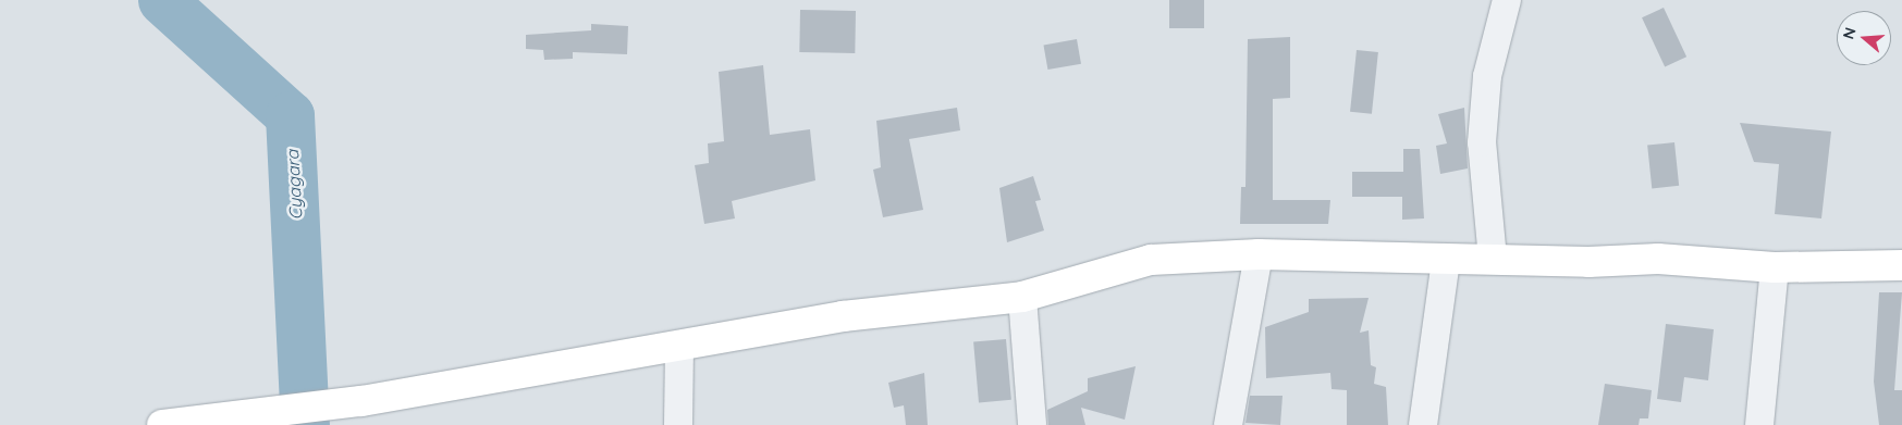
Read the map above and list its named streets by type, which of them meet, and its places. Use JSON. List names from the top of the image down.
{
  "water": ["Cyagara"],
  "north": "left"
}
